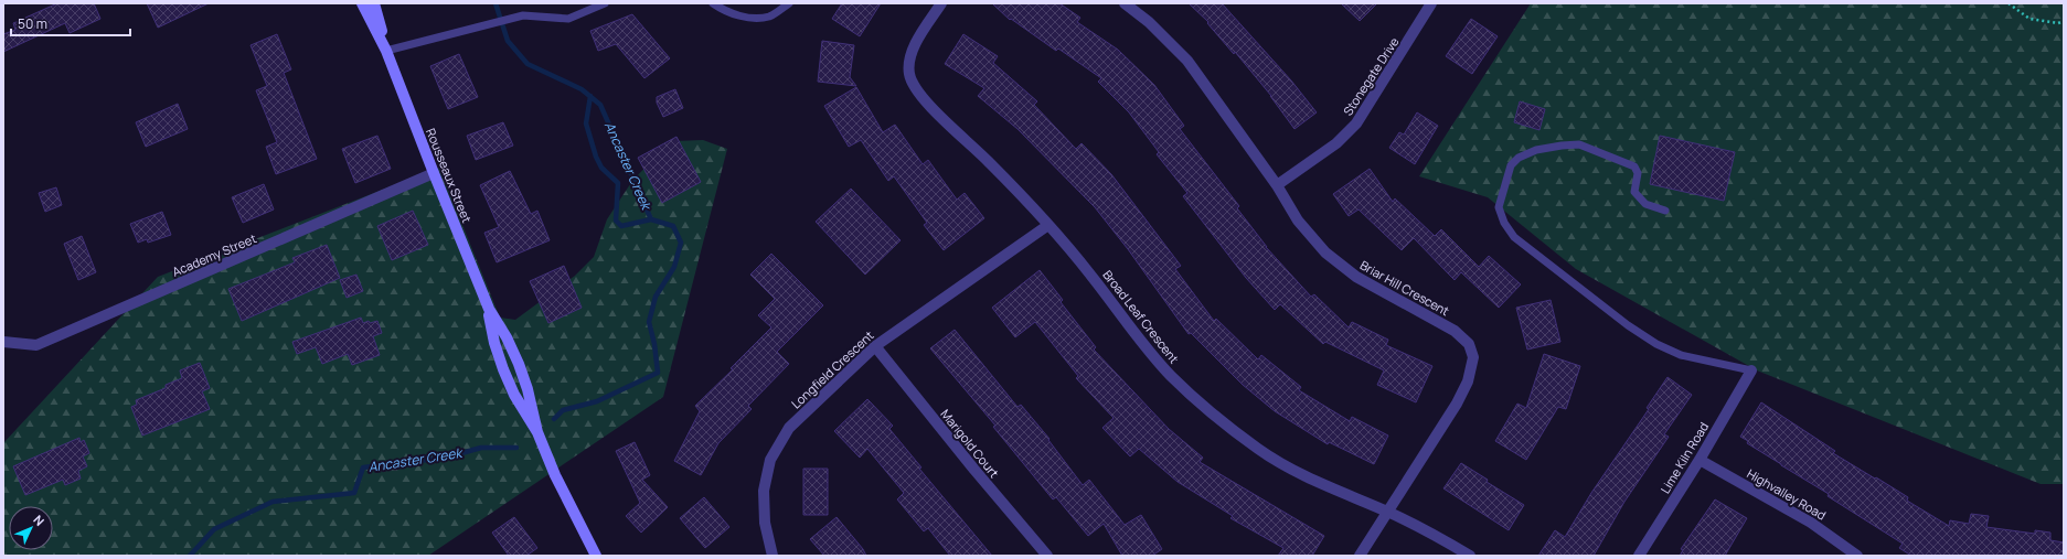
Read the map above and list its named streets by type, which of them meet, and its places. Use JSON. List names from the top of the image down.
{
  "streets": {
    "main road": ["Rousseaux Street"],
    "street": [
      "Stonegate Drive",
      "Academy Street",
      "Briar Hill Crescent",
      "Broad Leaf Crescent",
      "Longfield Crescent",
      "Marigold Court",
      "Lime Kiln Road",
      "Highvalley Road"
    ]
  },
  "crossings": [
    ["Stonegate Drive", "Briar Hill Crescent"],
    ["Rousseaux Street", "Academy Street"],
    ["Briar Hill Crescent", "Broad Leaf Crescent"],
    ["Broad Leaf Crescent", "Longfield Crescent"],
    ["Longfield Crescent", "Marigold Court"],
    ["Lime Kiln Road", "Highvalley Road"]
  ],
  "water": ["Ancaster Creek"],
  "scale_bar": "50 m",
  "north": "top right"
}
